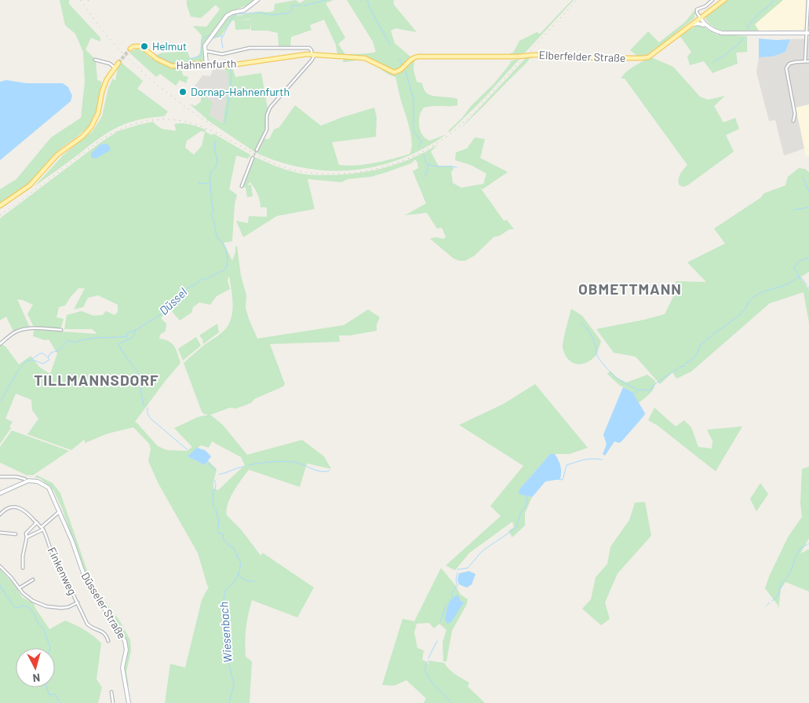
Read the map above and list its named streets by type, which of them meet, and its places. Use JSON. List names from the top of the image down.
{
  "streets": {
    "main road": ["Elberfelder Straße", "Hahnenfurth", "Düsseler Straße"],
    "street": ["Finkenweg"]
  },
  "crossings": [
    ["Elberfelder Straße", "Hahnenfurth"]
  ],
  "districts": ["OBMETTMANN", "TILLMANNSDORF"],
  "water": ["Düssel", "Wiesenbach"],
  "places": ["Helmut", "Dornap-Hahnenfurth"],
  "north": "bottom"
}
